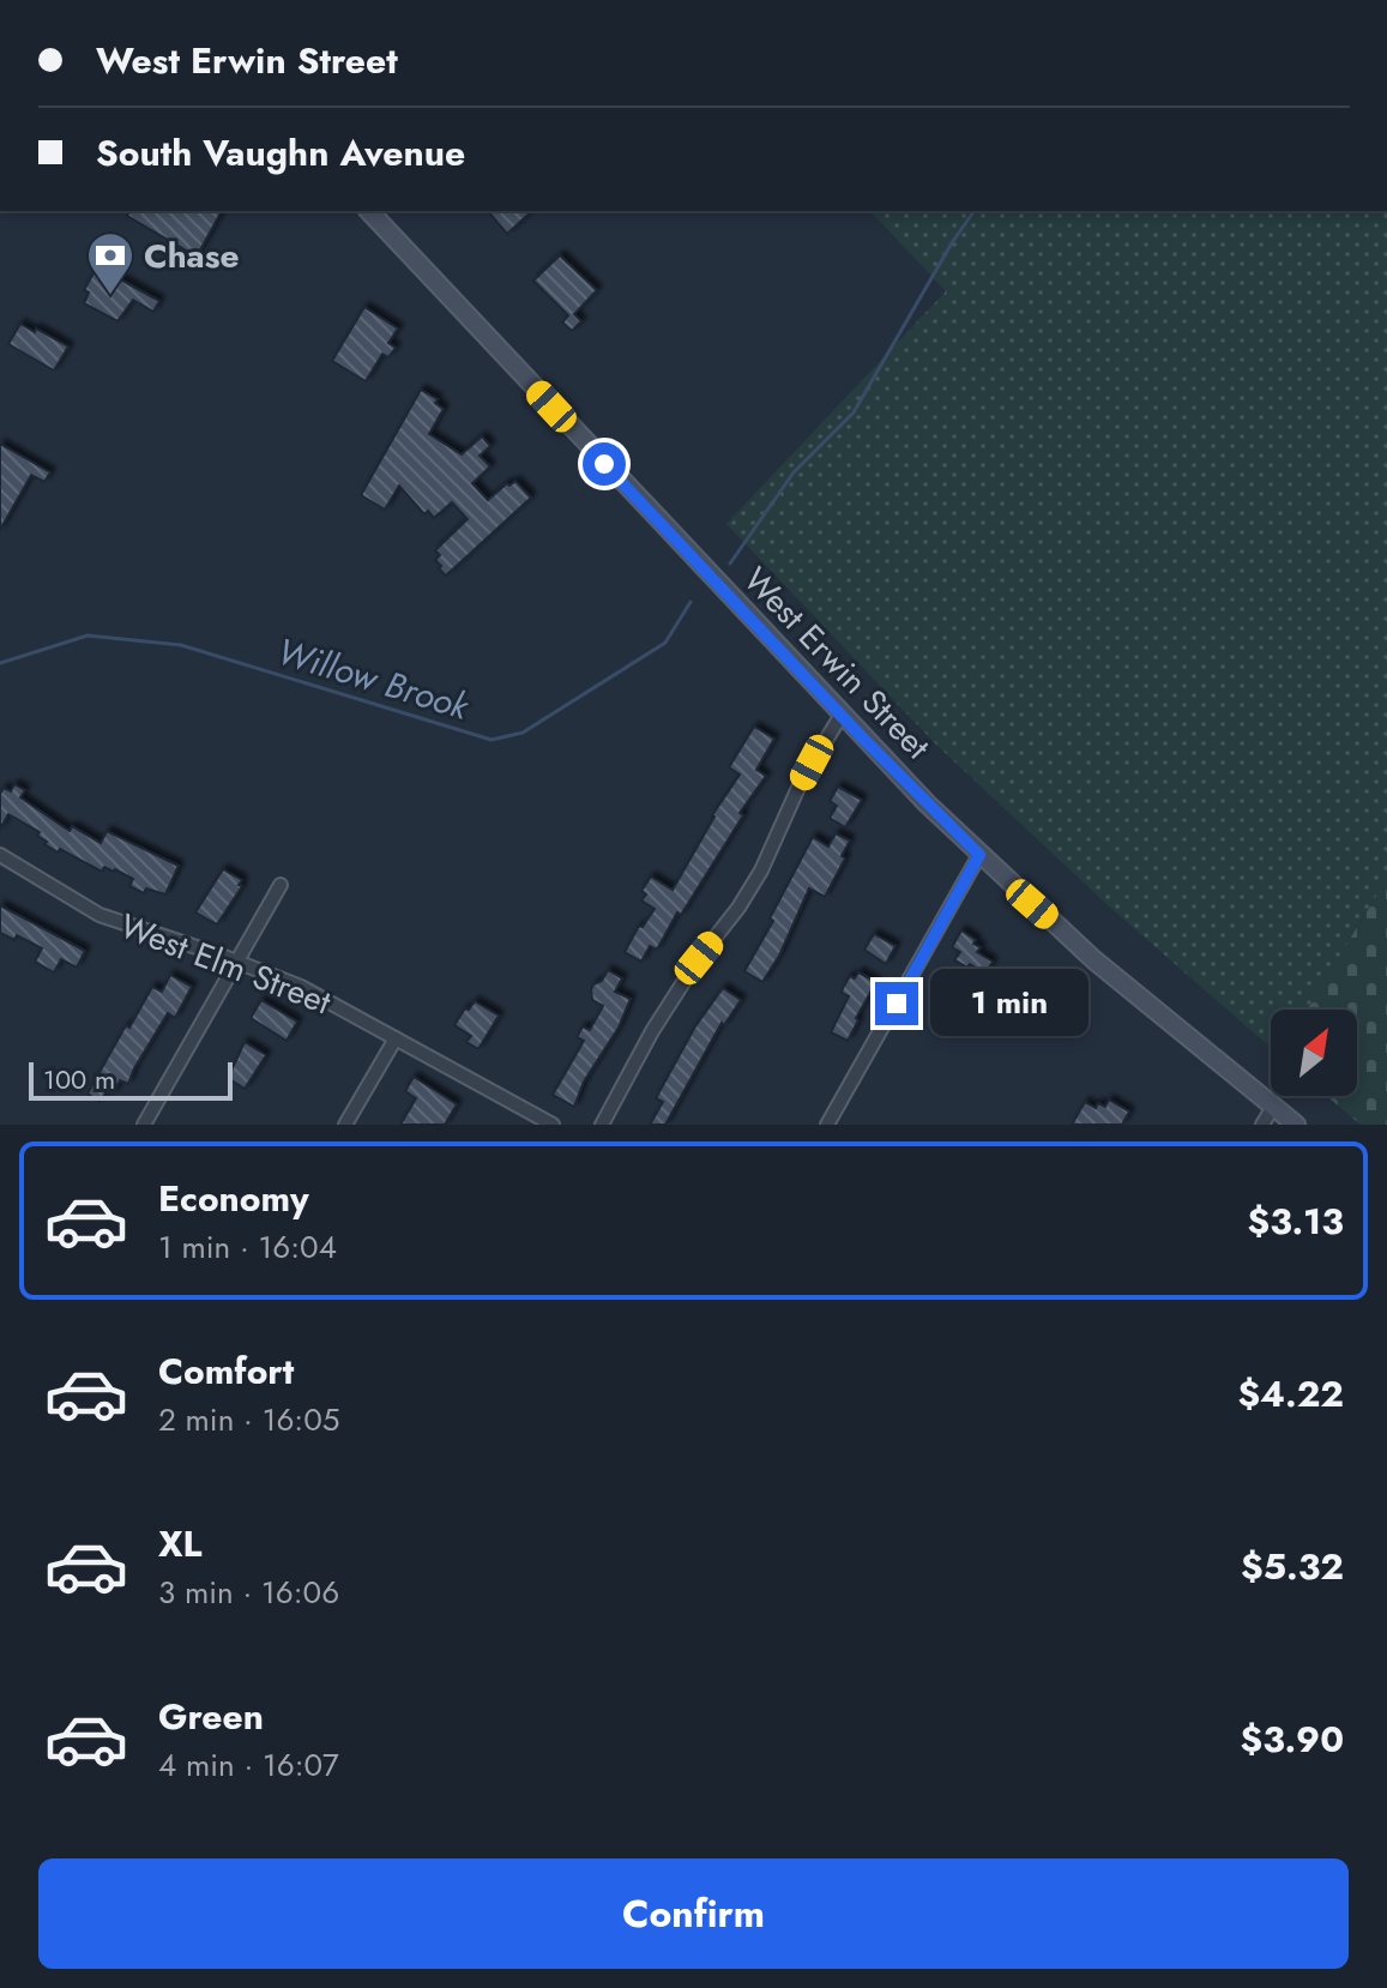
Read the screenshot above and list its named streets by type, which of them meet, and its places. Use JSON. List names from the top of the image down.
{
  "streets": {
    "main road": ["West Erwin Street"],
    "street": ["West Elm Street"]
  },
  "water": ["Willow Brook"],
  "places": {
    "bank": ["Chase"]
  },
  "scale_bar": "100 m",
  "north": "top right",
  "page": {
    "banner": ["West Erwin Street", "South Vaughn Avenue"],
    "bubble": "1 min",
    "scale": "100 m",
    "list": [
      {
        "name": "Economy",
        "note": "1 min · 16:04",
        "value": "$3.13"
      },
      {
        "name": "Comfort",
        "note": "2 min · 16:05",
        "value": "$4.22"
      },
      {
        "name": "XL",
        "note": "3 min · 16:06",
        "value": "$5.32"
      },
      {
        "name": "Green",
        "note": "4 min · 16:07",
        "value": "$3.90"
      }
    ],
    "buttons": "Confirm"
  }
}
